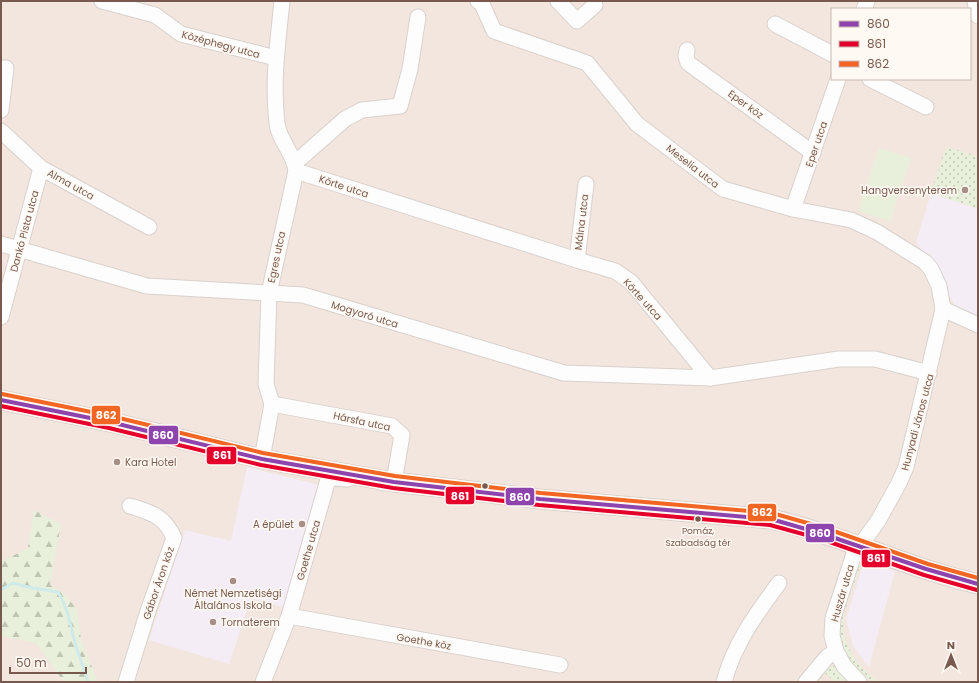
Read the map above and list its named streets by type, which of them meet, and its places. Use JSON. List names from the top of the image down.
{
  "streets": {
    "street": [
      "Középhegy utca",
      "Eper köz",
      "Eper utca",
      "Meselia utca",
      "Alma utca",
      "Körte utca",
      "Málna utca",
      "Dankó Pista utca",
      "Egres utca",
      "Mogyoró utca",
      "Hársfa utca",
      "Hunyadi János utca",
      "Goethe utca",
      "Gábor Áron köz",
      "Huszár utca",
      "Goethe köz"
    ]
  },
  "crossings": [
    ["Eper köz", "Eper utca"],
    ["Eper utca", "Meselia utca"],
    ["Meselia utca", "Hunyadi János utca"],
    ["Alma utca", "Dankó Pista utca"],
    ["Körte utca", "Málna utca"],
    ["Körte utca", "Egres utca"],
    ["Körte utca", "Mogyoró utca"],
    ["Dankó Pista utca", "Mogyoró utca"],
    ["Egres utca", "Mogyoró utca"],
    ["Egres utca", "Hársfa utca"],
    ["Hársfa utca", "Goethe utca"],
    ["Hunyadi János utca", "Huszár utca"],
    ["Goethe utca", "Goethe köz"]
  ],
  "places": [
    "Hangversenyterem",
    "Kara Hotel",
    "Pomáz, Szabadság tér",
    "A épület",
    "Német Nemzetiségi Általános Iskola",
    "Tornaterem"
  ],
  "lines": ["transit line 862", "transit line 860", "transit line 861"],
  "legend": ["860", "861", "862"],
  "scale_bar": "50 m",
  "north": "top"
}
